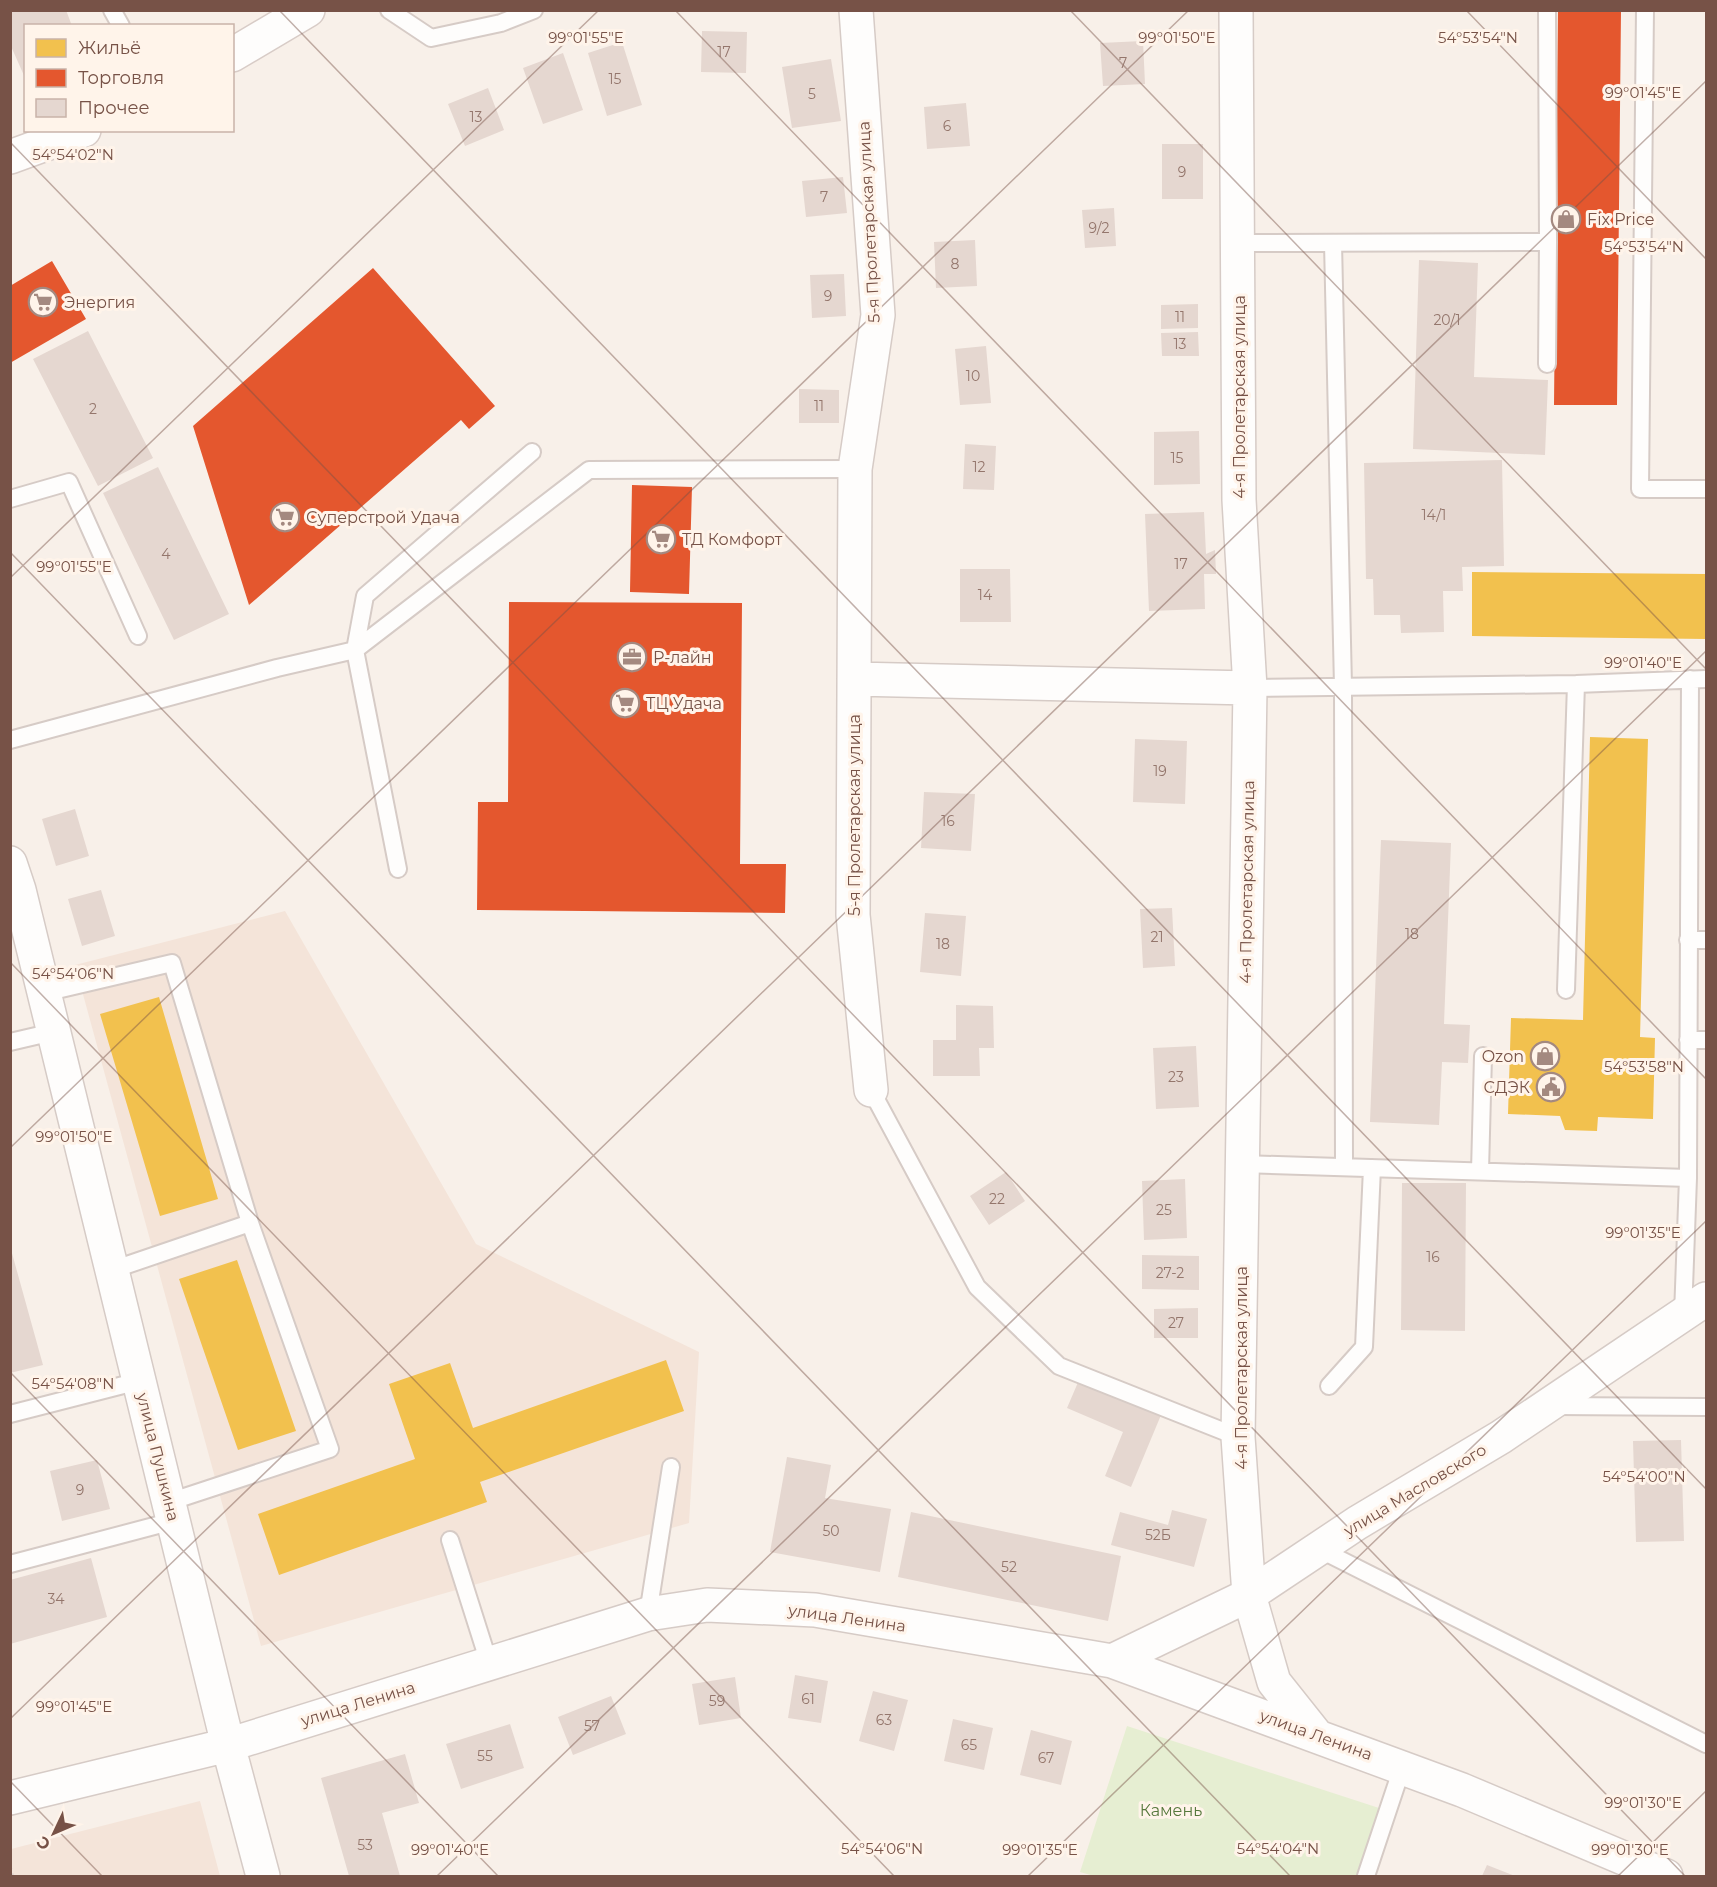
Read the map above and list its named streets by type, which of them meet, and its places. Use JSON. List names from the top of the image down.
{
  "streets": {
    "street": [
      "5-я Пролетарская улица",
      "4-я Пролетарская улица",
      "улица Пушкина",
      "улица Масловского",
      "улица Ленина"
    ]
  },
  "crossings": [
    ["5-я Пролетарская улица", "4-я Пролетарская улица"],
    ["4-я Пролетарская улица", "улица Масловского"],
    ["4-я Пролетарская улица", "улица Ленина"],
    ["улица Пушкина", "улица Ленина"],
    ["улица Масловского", "улица Ленина"]
  ],
  "parks": ["Камень"],
  "places": {
    "shop": ["Fix Price", "Ozon"],
    "supermarket": [
      "Энергия",
      "Суперстрой Удача",
      "ТД Комфорт",
      "ТЦ Удача"
    ],
    "office": ["Р-лайн"],
    "public building": ["СДЭК"]
  },
  "house_numbers": [
    "17",
    "7",
    "15",
    "5",
    "13",
    "6",
    "9",
    "7",
    "9/2",
    "8",
    "9",
    "11",
    "20/1",
    "13",
    "10",
    "11",
    "2",
    "15",
    "12",
    "14/1",
    "4",
    "17",
    "14",
    "19",
    "16",
    "18",
    "21",
    "18",
    "23",
    "22",
    "25",
    "16",
    "27-2",
    "27",
    "9",
    "50",
    "52Б",
    "52",
    "34",
    "61",
    "59",
    "63",
    "57",
    "65",
    "55",
    "67",
    "53"
  ],
  "legend": ["Жильё", "Торговля", "Прочее"],
  "north": "bottom left",
  "coordinates": [
    "99°01'55\"E",
    "99°01'50\"E",
    "54°53'54\"N",
    "99°01'45\"E",
    "54°54'02\"N",
    "99°01'40\"E",
    "54°54'06\"N",
    "54°53'58\"N",
    "99°01'35\"E",
    "54°54'08\"N",
    "54°54'00\"N",
    "99°01'30\"E",
    "54°54'04\"N"
  ]
}
